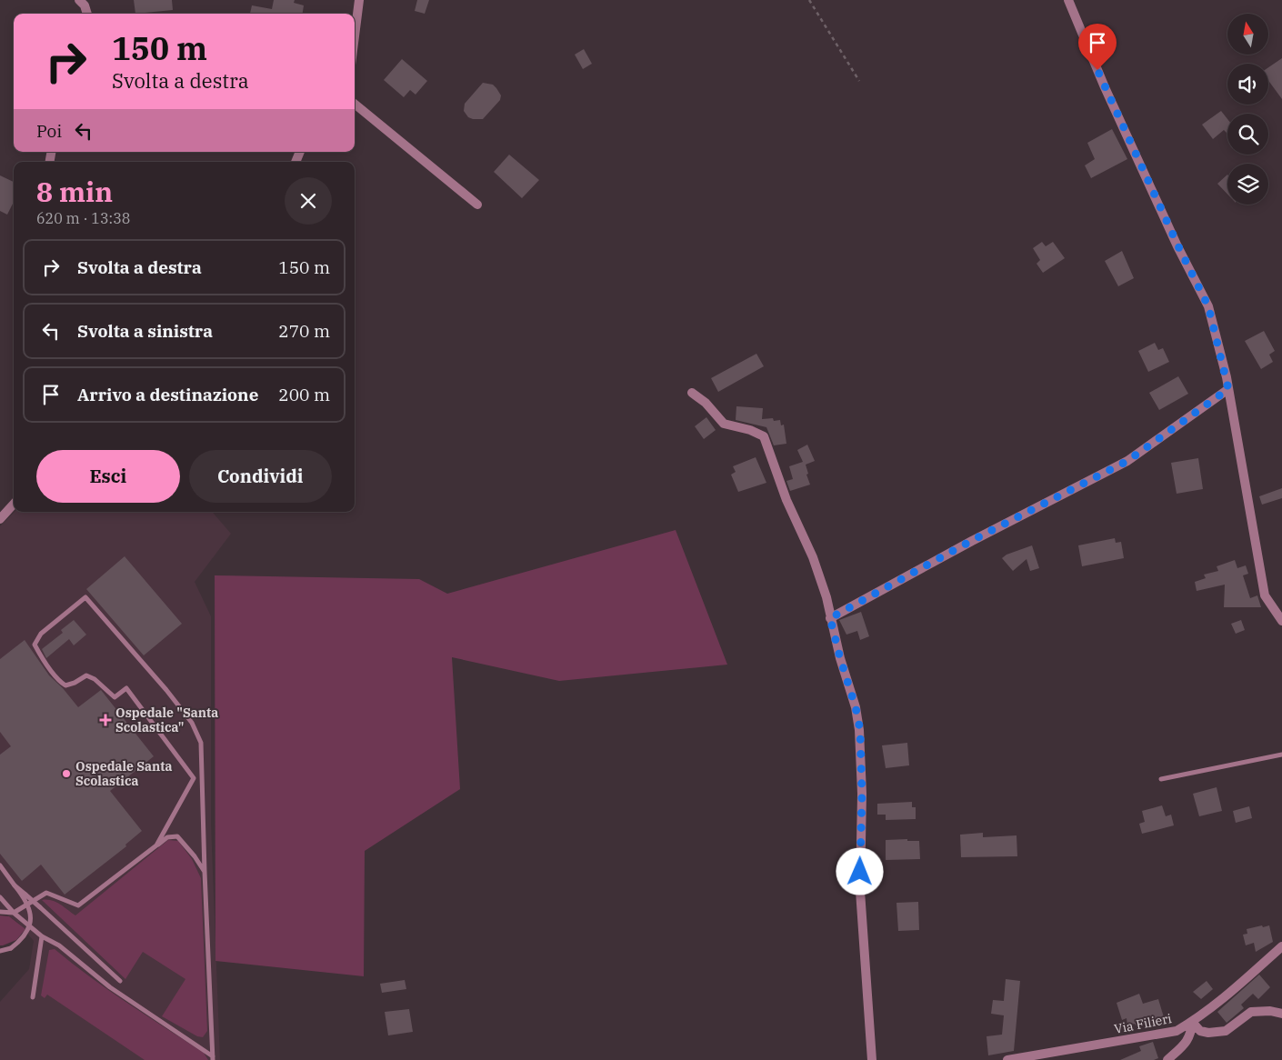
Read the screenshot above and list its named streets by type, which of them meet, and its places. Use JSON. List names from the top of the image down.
{
  "streets": {
    "street": ["Via Filieri"]
  },
  "places": {
    "health": ["Ospedale \"Santa Scolastica\""],
    "other": ["Ospedale Santa Scolastica"]
  },
  "north": "top",
  "page": {
    "turn": ["150 m", "Svolta a destra"],
    "then": "Poi",
    "heading": ["8 min", "620 m · 13:38"],
    "list": [
      {
        "name": "Svolta a destra",
        "value": "150 m"
      },
      {
        "name": "Svolta a sinistra",
        "value": "270 m"
      },
      {
        "name": "Arrivo a destinazione",
        "value": "200 m"
      }
    ],
    "buttons": ["Esci", "Condividi"]
  }
}
